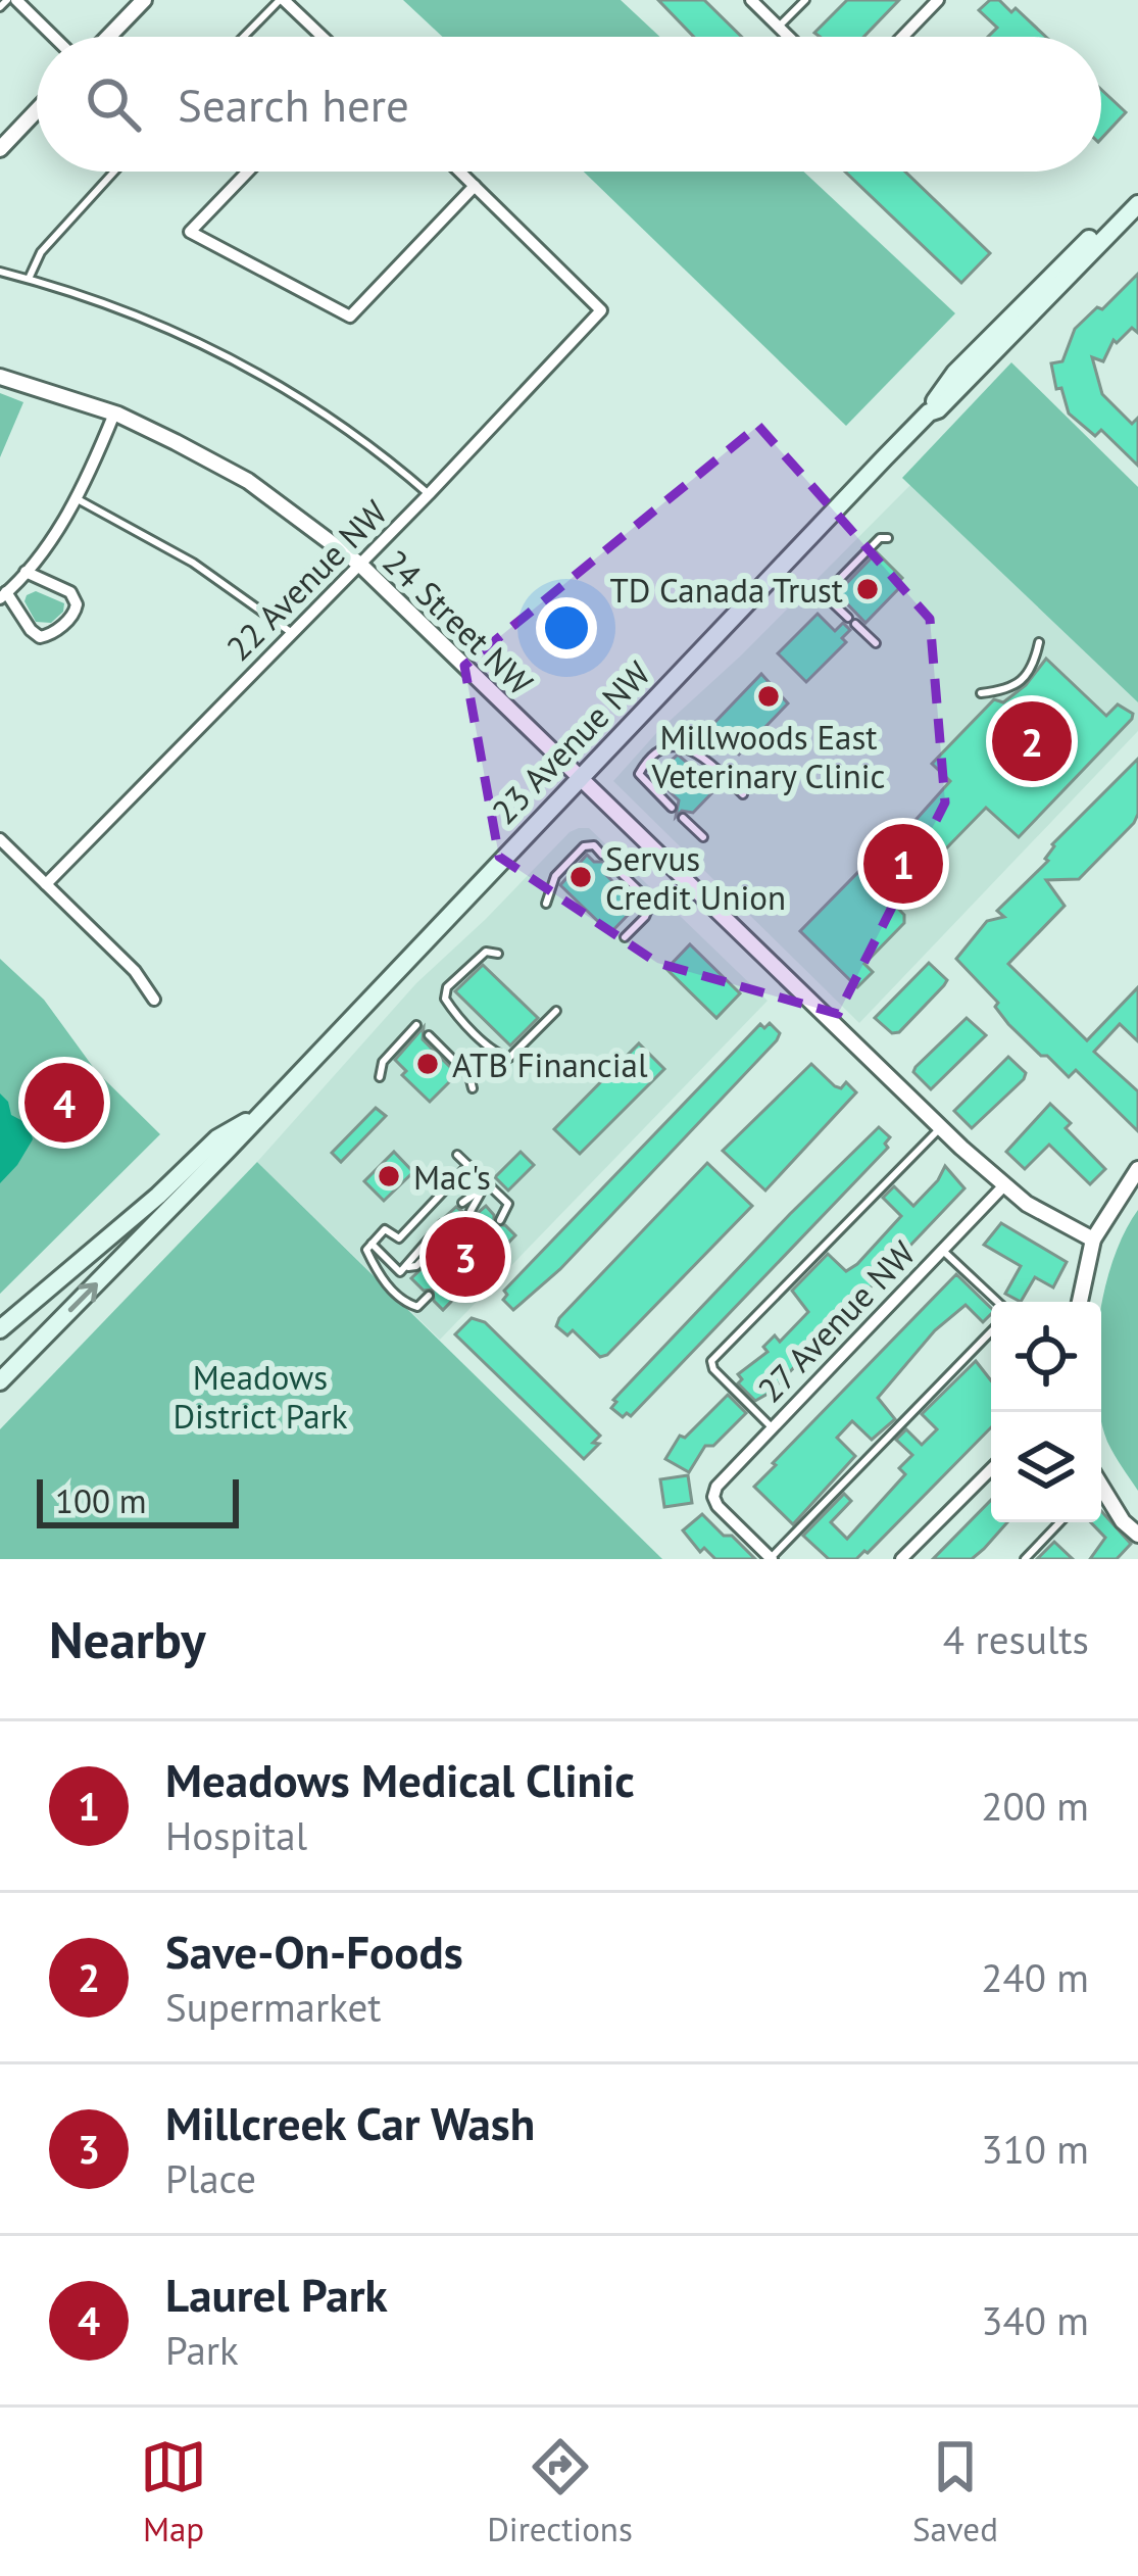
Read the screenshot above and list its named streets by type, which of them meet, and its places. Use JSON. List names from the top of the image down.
{
  "streets": {
    "main road": ["23 Avenue NW"],
    "street": ["22 Avenue NW", "24 Street NW", "27 Avenue NW"]
  },
  "crossings": [
    ["22 Avenue NW", "24 Street NW"],
    ["24 Street NW", "23 Avenue NW"],
    ["24 Street NW", "27 Avenue NW"]
  ],
  "parks": ["Meadows District Park"],
  "places": [
    "TD Canada Trust",
    "Millwoods East Veterinary Clinic",
    "Servus Credit Union",
    "ATB Financial",
    "Mac's"
  ],
  "scale_bar": "100 m",
  "page": {
    "search": "Search here",
    "pins": [
      "2",
      "1",
      "4",
      "3"
    ],
    "scale": "100 m",
    "heading": ["Nearby", "4 results"],
    "list": [
      {
        "mark": "1",
        "name": "Meadows Medical Clinic",
        "note": "Hospital",
        "value": "200 m"
      },
      {
        "mark": "2",
        "name": "Save-On-Foods",
        "note": "Supermarket",
        "value": "240 m"
      },
      {
        "mark": "3",
        "name": "Millcreek Car Wash",
        "note": "Place",
        "value": "310 m"
      },
      {
        "mark": "4",
        "name": "Laurel Park",
        "note": "Park",
        "value": "340 m"
      }
    ],
    "nav": ["Map", "Directions", "Saved"]
  }
}
